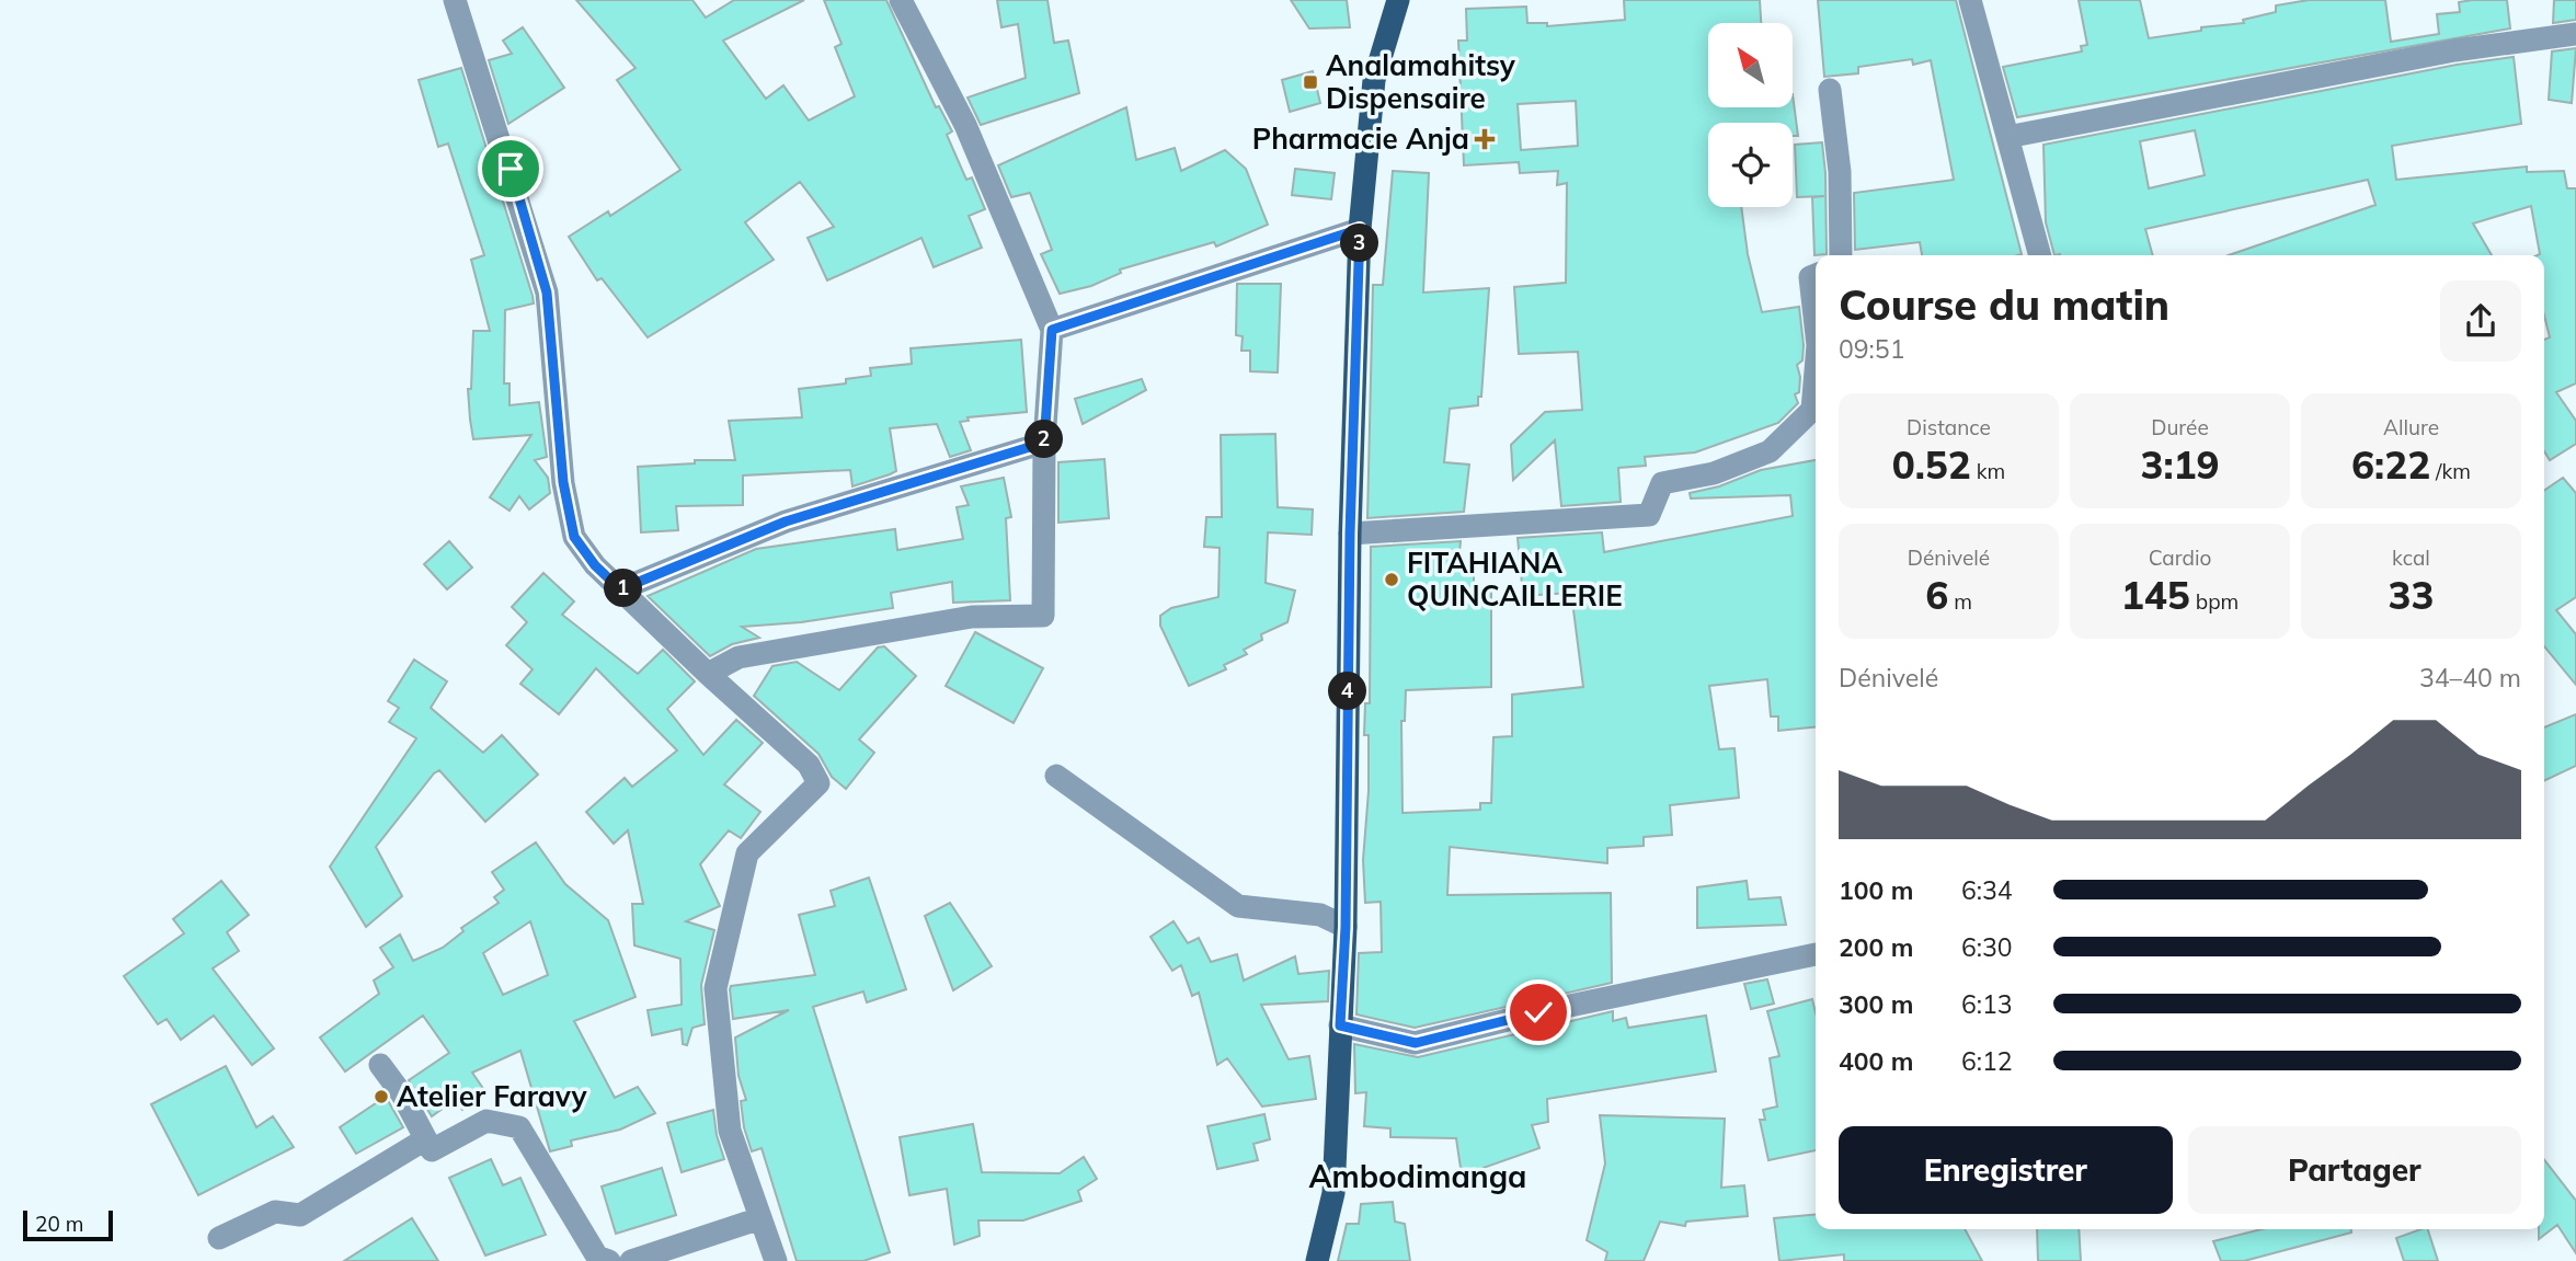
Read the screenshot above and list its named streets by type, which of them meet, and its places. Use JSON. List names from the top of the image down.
{
  "districts": ["Ambodimanga"],
  "places": {
    "transit": ["Analamahitsy Dispensaire"],
    "health": ["Pharmacie Anja"],
    "other": ["FITAHIANA QUINCAILLERIE", "Atelier Faravy"]
  },
  "scale_bar": "20 m",
  "north": "top left",
  "page": {
    "pins": [
      "3",
      "2",
      "1",
      "4"
    ],
    "heading": ["Course du matin", "09:51"],
    "stats": [
      ["Distance", "0.52 km"],
      ["Durée", "3:19"],
      ["Allure", "6:22 /km"],
      ["Dénivelé", "6 m"],
      ["Cardio", "145 bpm"],
      ["kcal", "33"]
    ],
    "chart": ["Dénivelé", "34–40 m"],
    "list": [
      {
        "name": "100 m",
        "note": "6:34"
      },
      {
        "name": "200 m",
        "note": "6:30"
      },
      {
        "name": "300 m",
        "note": "6:13"
      },
      {
        "name": "400 m",
        "note": "6:12"
      }
    ],
    "buttons": ["Enregistrer", "Partager"],
    "scale": "20 m"
  }
}
